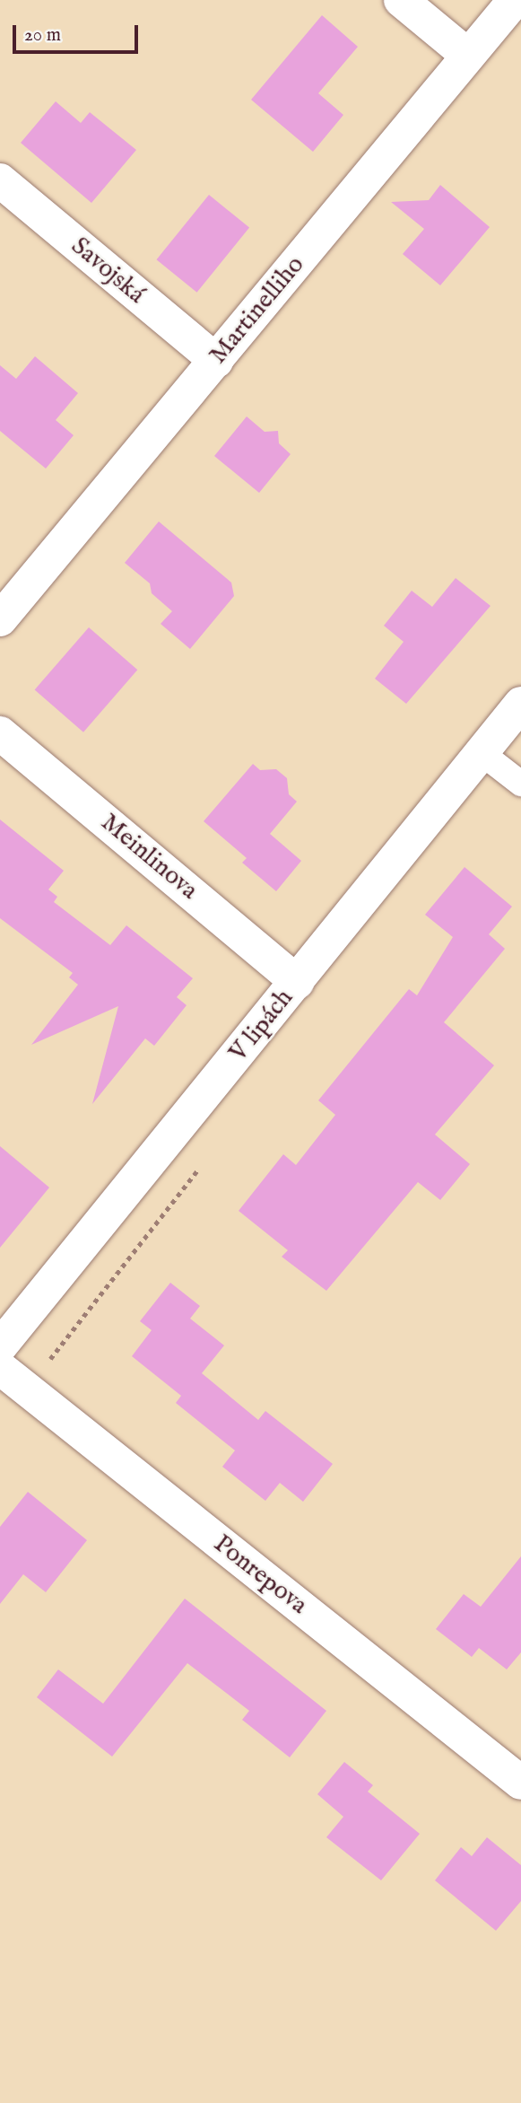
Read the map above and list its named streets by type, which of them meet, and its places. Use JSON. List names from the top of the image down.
{
  "streets": {
    "street": [
      "Savojská",
      "Martinelliho",
      "Meinlinova",
      "V lipách",
      "Ponrepova"
    ]
  },
  "crossings": [
    ["Savojská", "Martinelliho"],
    ["Meinlinova", "V lipách"]
  ],
  "scale_bar": "20 m"
}
